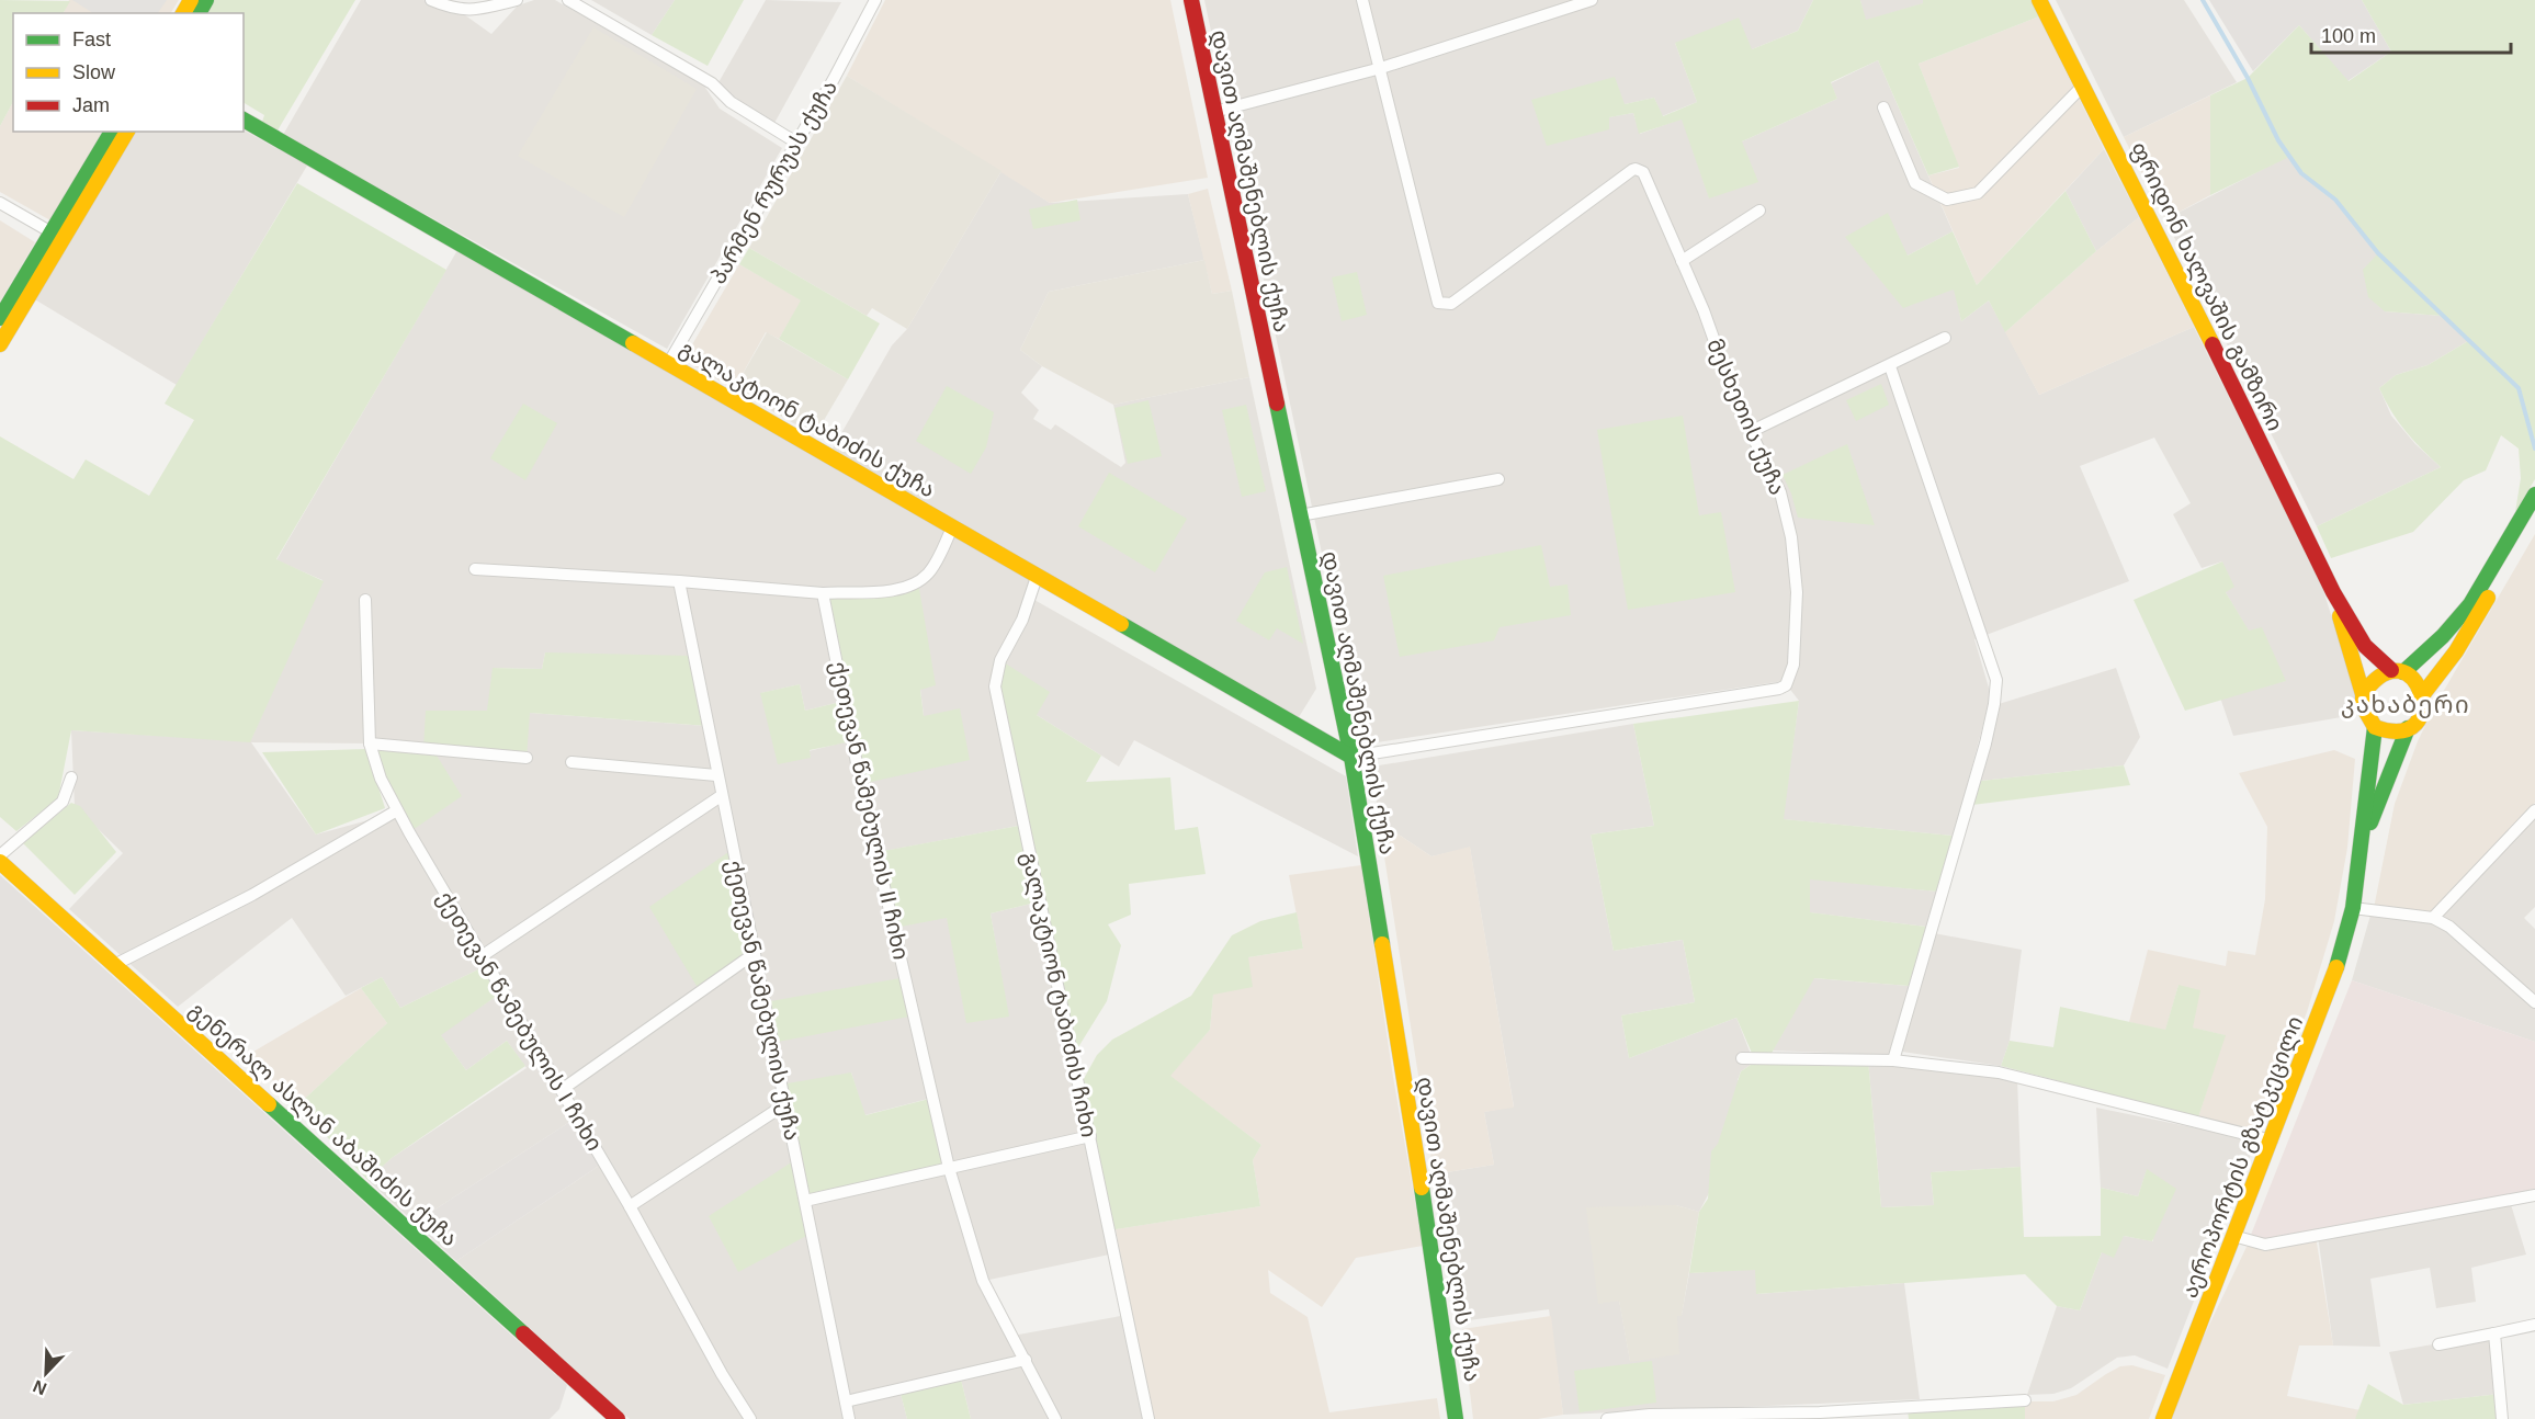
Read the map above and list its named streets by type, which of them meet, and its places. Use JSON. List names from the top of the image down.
{
  "streets": {
    "main road": [
      "დავით აღმაშენებლის ქუჩა",
      "ფრიდონ ხალვაშის გამზირი",
      "გალაკტიონ ტაბიძის ქუჩა",
      "გენერალ ასლან აბაშიძის ქუჩა",
      "აეროპორტის გზატკეცილი"
    ],
    "street": [
      "პარმენ რურუას ქუჩა",
      "მესხეთის ქუჩა",
      "ქეთევან წამებულის II ჩიხი",
      "გალაკტიონ ტაბიძის ჩიხი",
      "ქეთევან წამებულის ქუჩა",
      "ქეთევან წამებულის I ჩიხი"
    ]
  },
  "crossings": [
    ["დავით აღმაშენებლის ქუჩა", "მესხეთის ქუჩა"],
    ["დავით აღმაშენებლის ქუჩა", "გალაკტიონ ტაბიძის ქუჩა"],
    ["პარმენ რურუას ქუჩა", "გალაკტიონ ტაბიძის ქუჩა"],
    ["მესხეთის ქუჩა", "გალაკტიონ ტაბიძის ქუჩა"],
    ["გალაკტიონ ტაბიძის ქუჩა", "გალაკტიონ ტაბიძის ჩიხი"]
  ],
  "districts": ["კახაბერი"],
  "legend": ["Fast", "Slow", "Jam"],
  "scale_bar": "100 m",
  "north": "bottom left"
}
